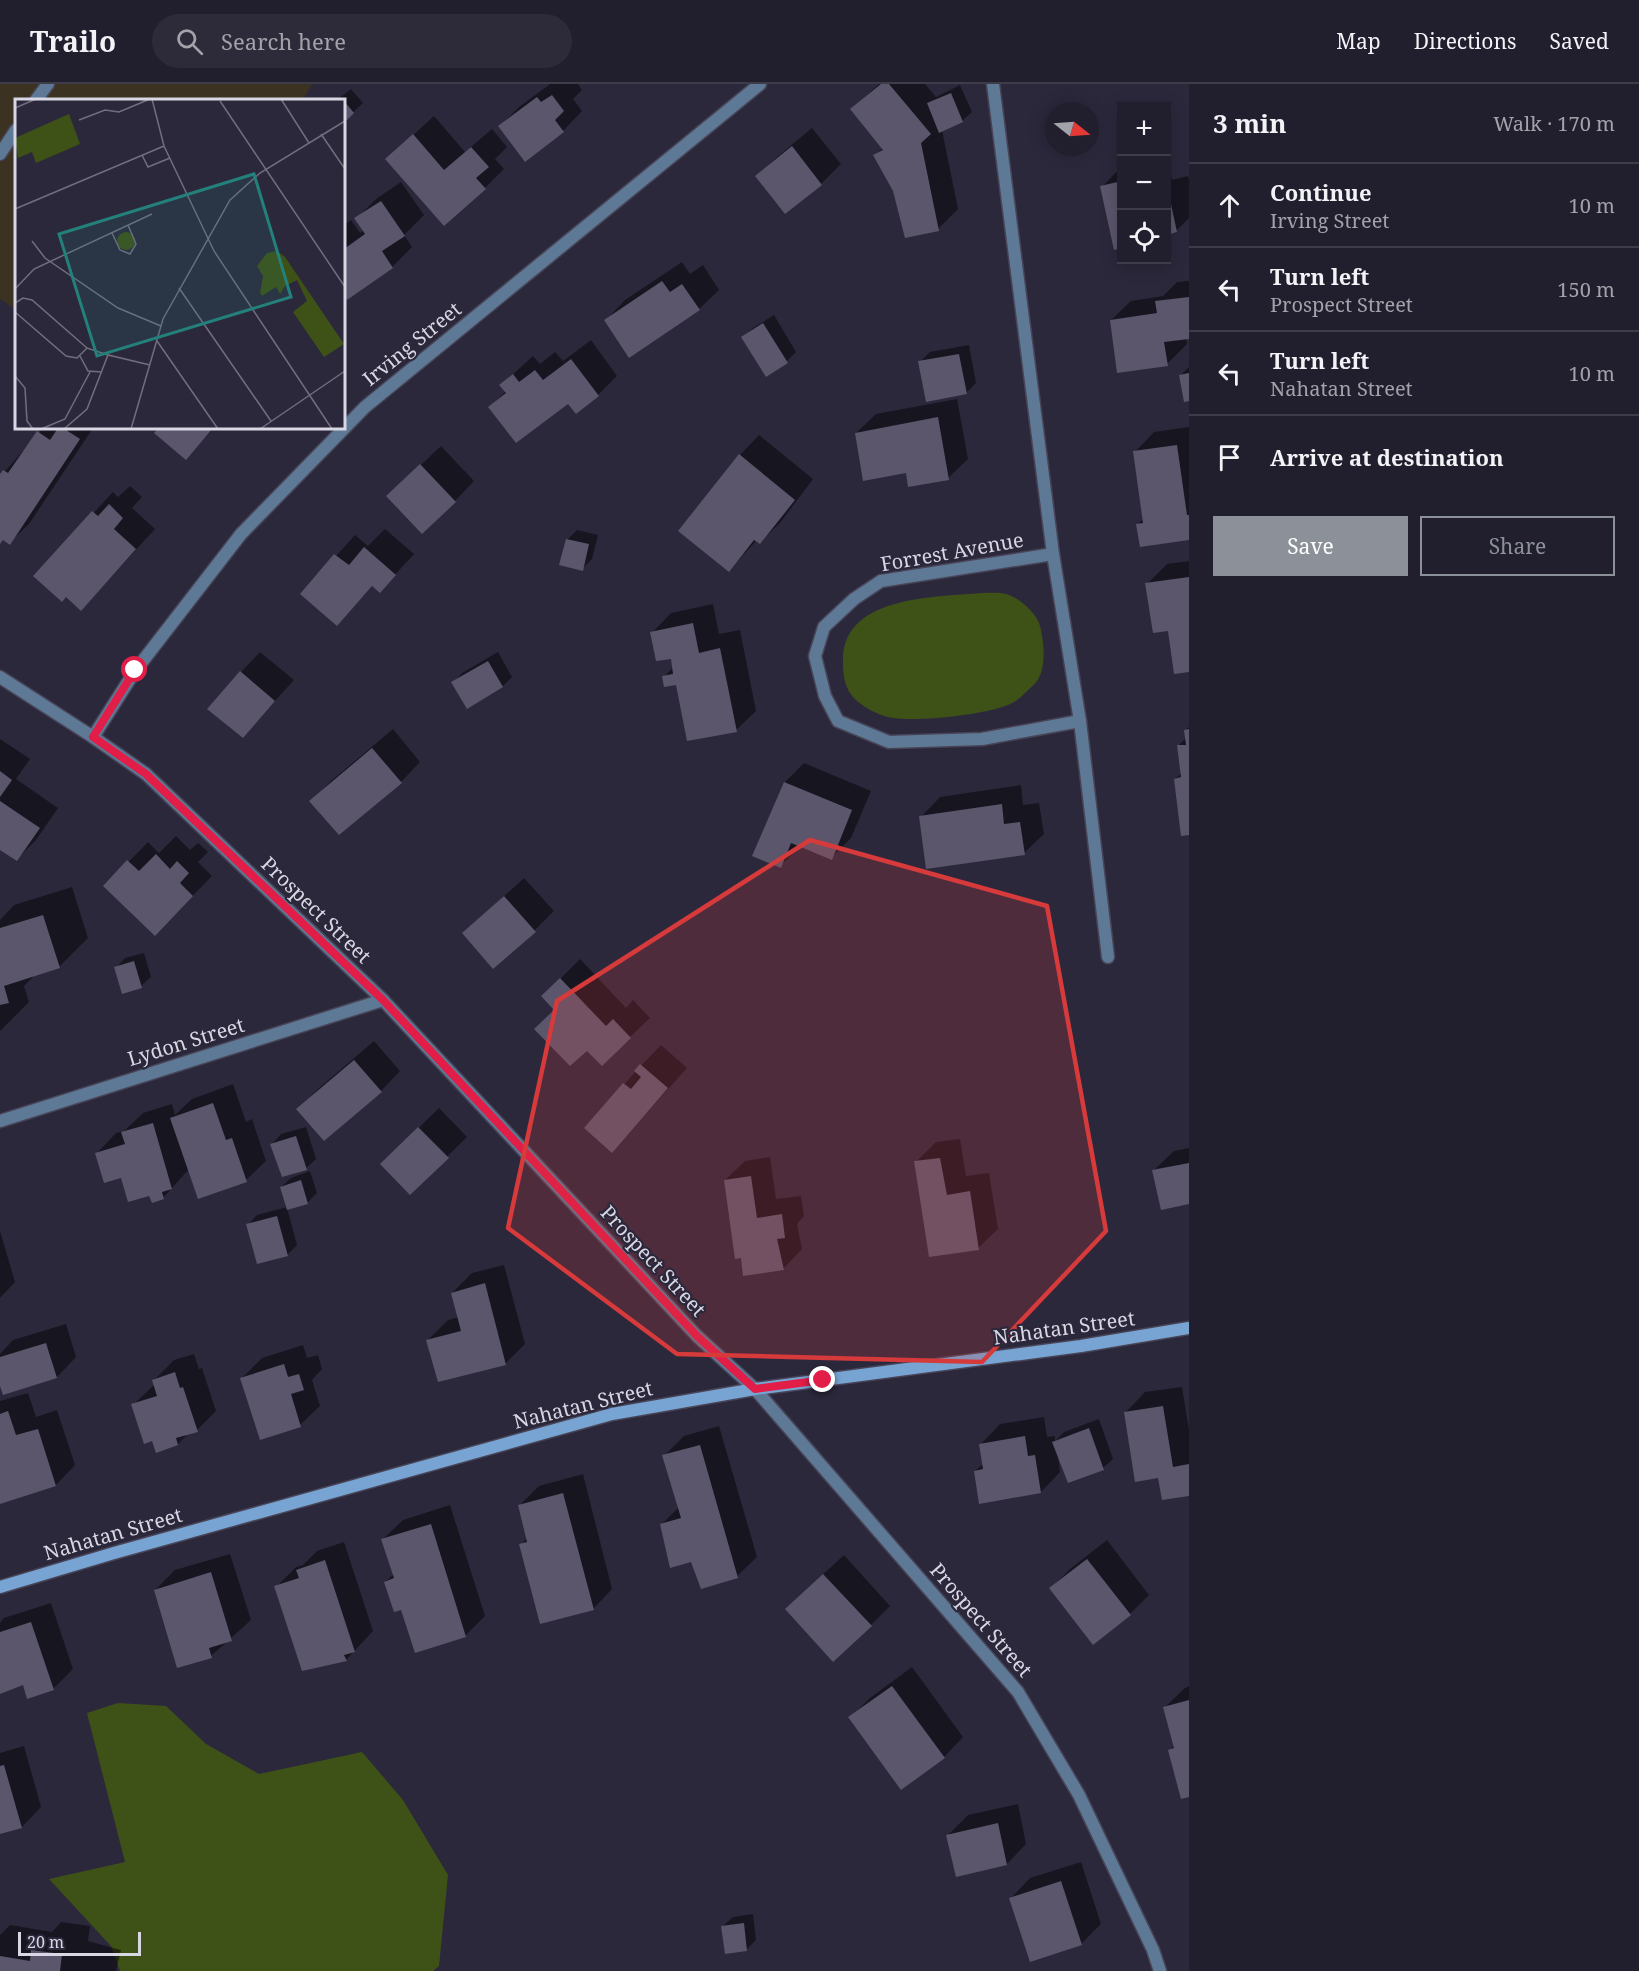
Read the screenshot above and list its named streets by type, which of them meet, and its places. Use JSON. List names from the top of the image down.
{
  "streets": {
    "main road": ["Nahatan Street"],
    "street": [
      "Irving Street",
      "Forrest Avenue",
      "Prospect Street",
      "Lydon Street"
    ]
  },
  "crossings": [
    ["Irving Street", "Prospect Street"],
    ["Prospect Street", "Lydon Street"],
    ["Prospect Street", "Nahatan Street"]
  ],
  "scale_bar": "20 m",
  "north": "right",
  "page": {
    "header": "Trailo",
    "search": "Search here",
    "nav": ["Map", "Directions", "Saved"],
    "heading": ["3 min", "Walk · 170 m"],
    "map_buttons": ["+", "−"],
    "list": [
      ["Continue", "Irving Street", "10 m"],
      ["Turn left", "Prospect Street", "150 m"],
      ["Turn left", "Nahatan Street", "10 m"],
      "Arrive at destination"
    ],
    "buttons": ["Save", "Share"],
    "scale": "20 m"
  }
}
